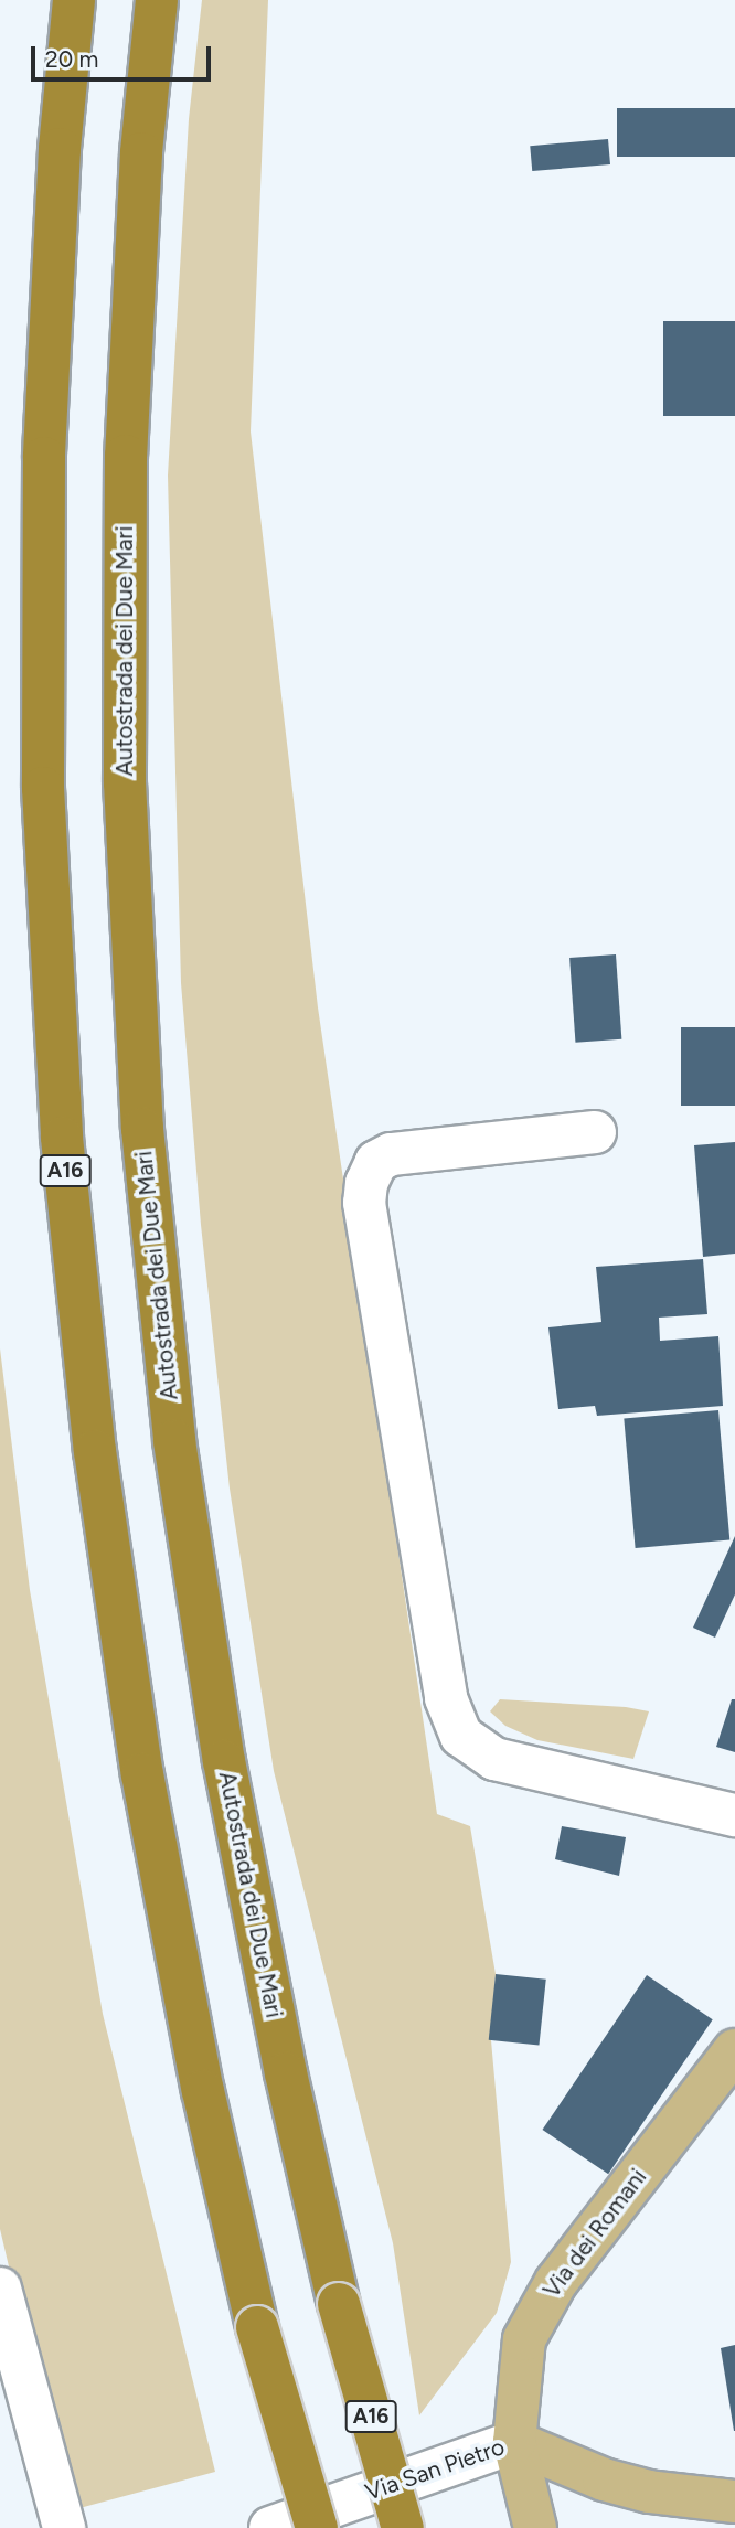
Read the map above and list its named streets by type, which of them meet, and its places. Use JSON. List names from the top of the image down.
{
  "streets": {
    "highway": ["Autostrada dei Due Mari", "A16"],
    "main road": ["Via dei Romani", "Via San Pietro"]
  },
  "crossings": [
    ["Via dei Romani", "Via San Pietro"]
  ],
  "scale_bar": "20 m"
}
